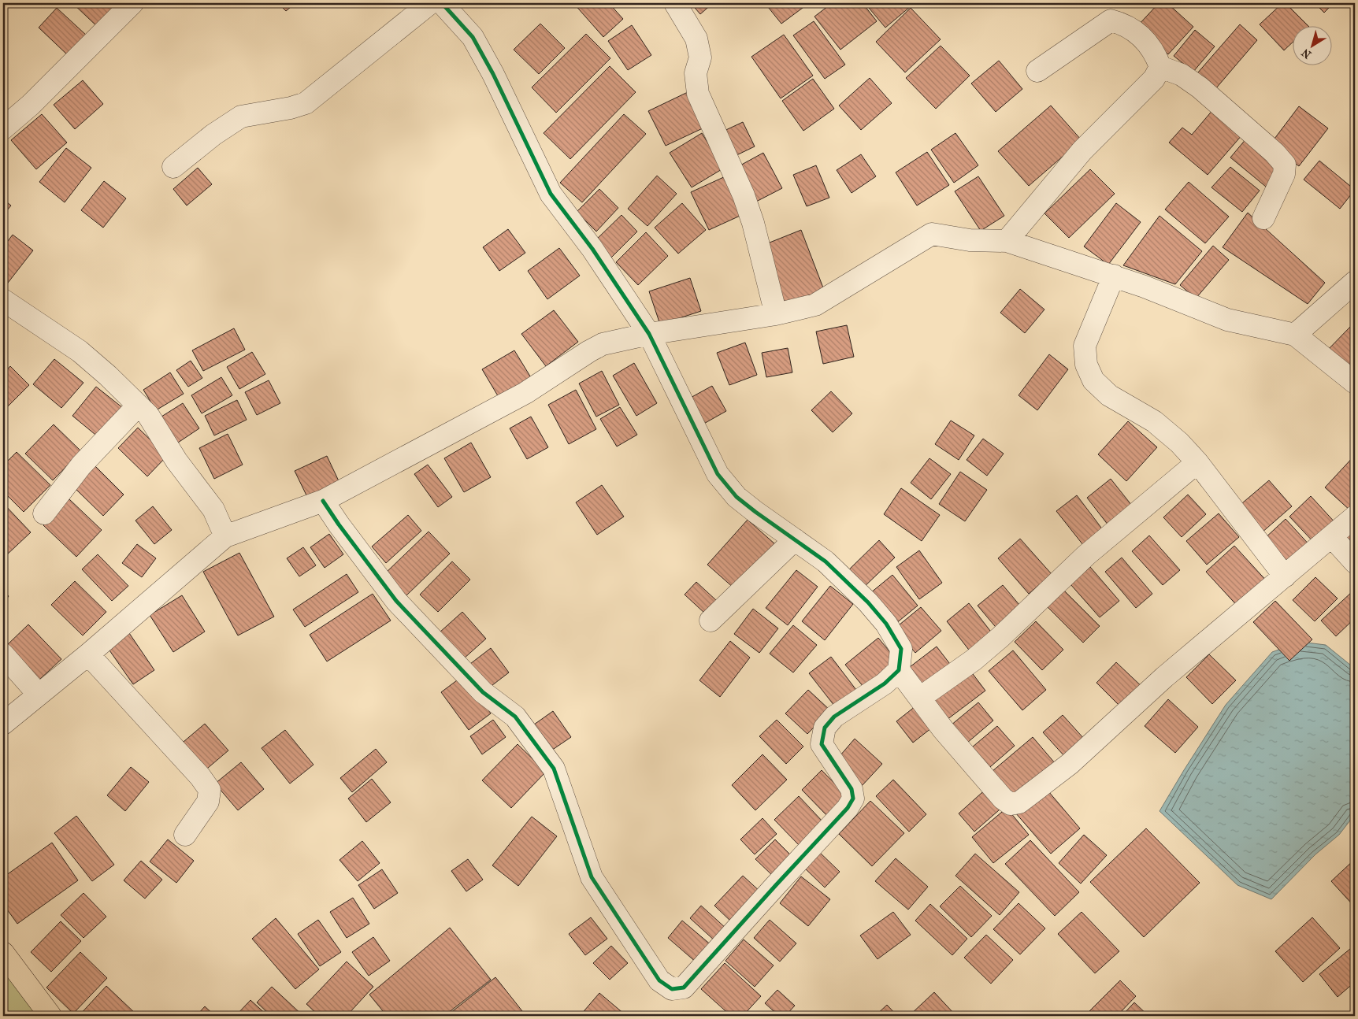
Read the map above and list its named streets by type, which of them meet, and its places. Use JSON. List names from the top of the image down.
{
  "north": "bottom left"
}
